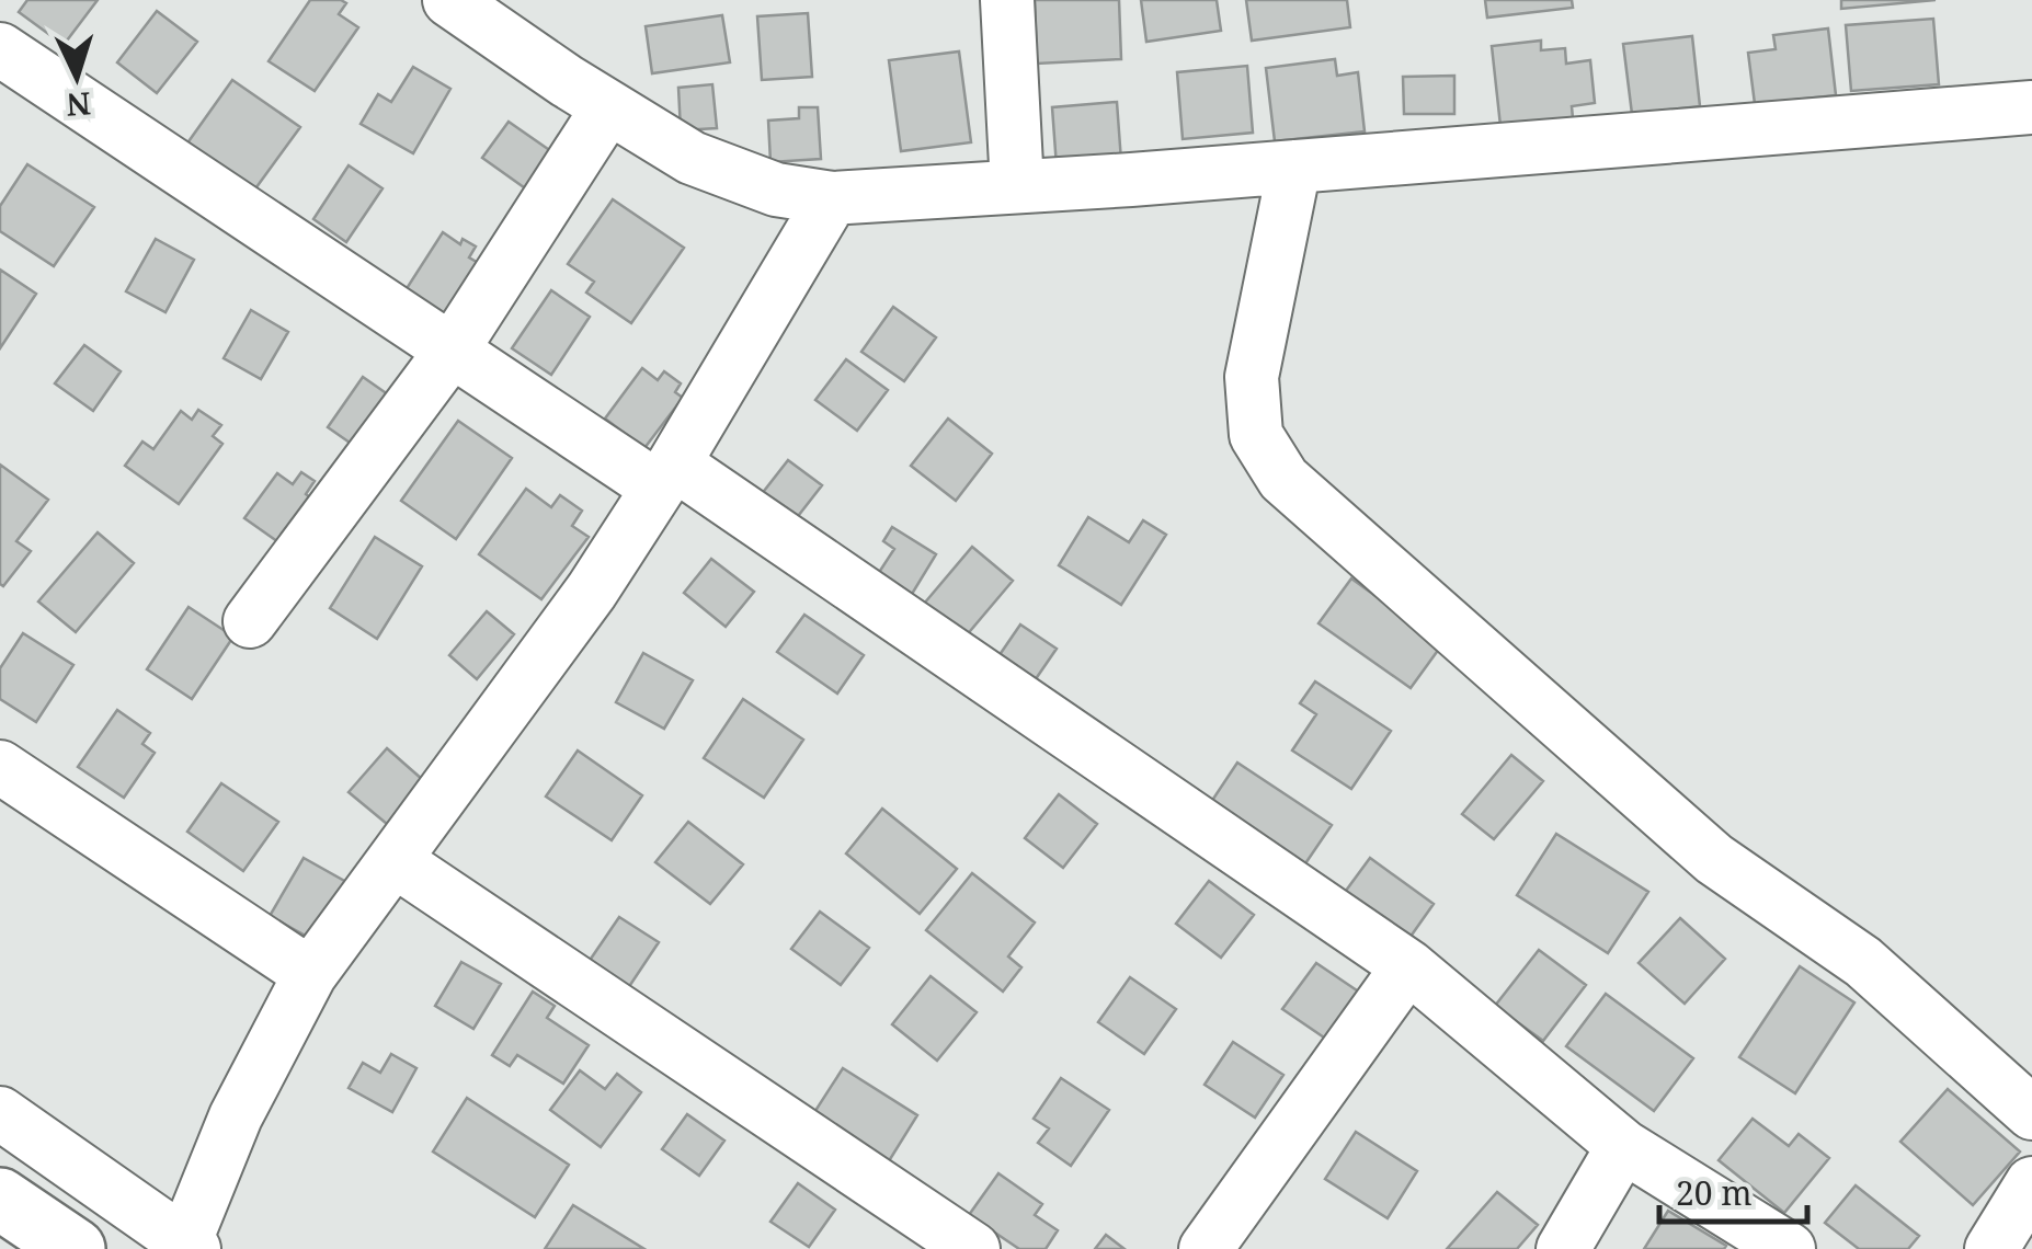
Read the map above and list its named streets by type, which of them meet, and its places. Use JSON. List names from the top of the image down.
{
  "scale_bar": "20 m",
  "north": "bottom"
}
